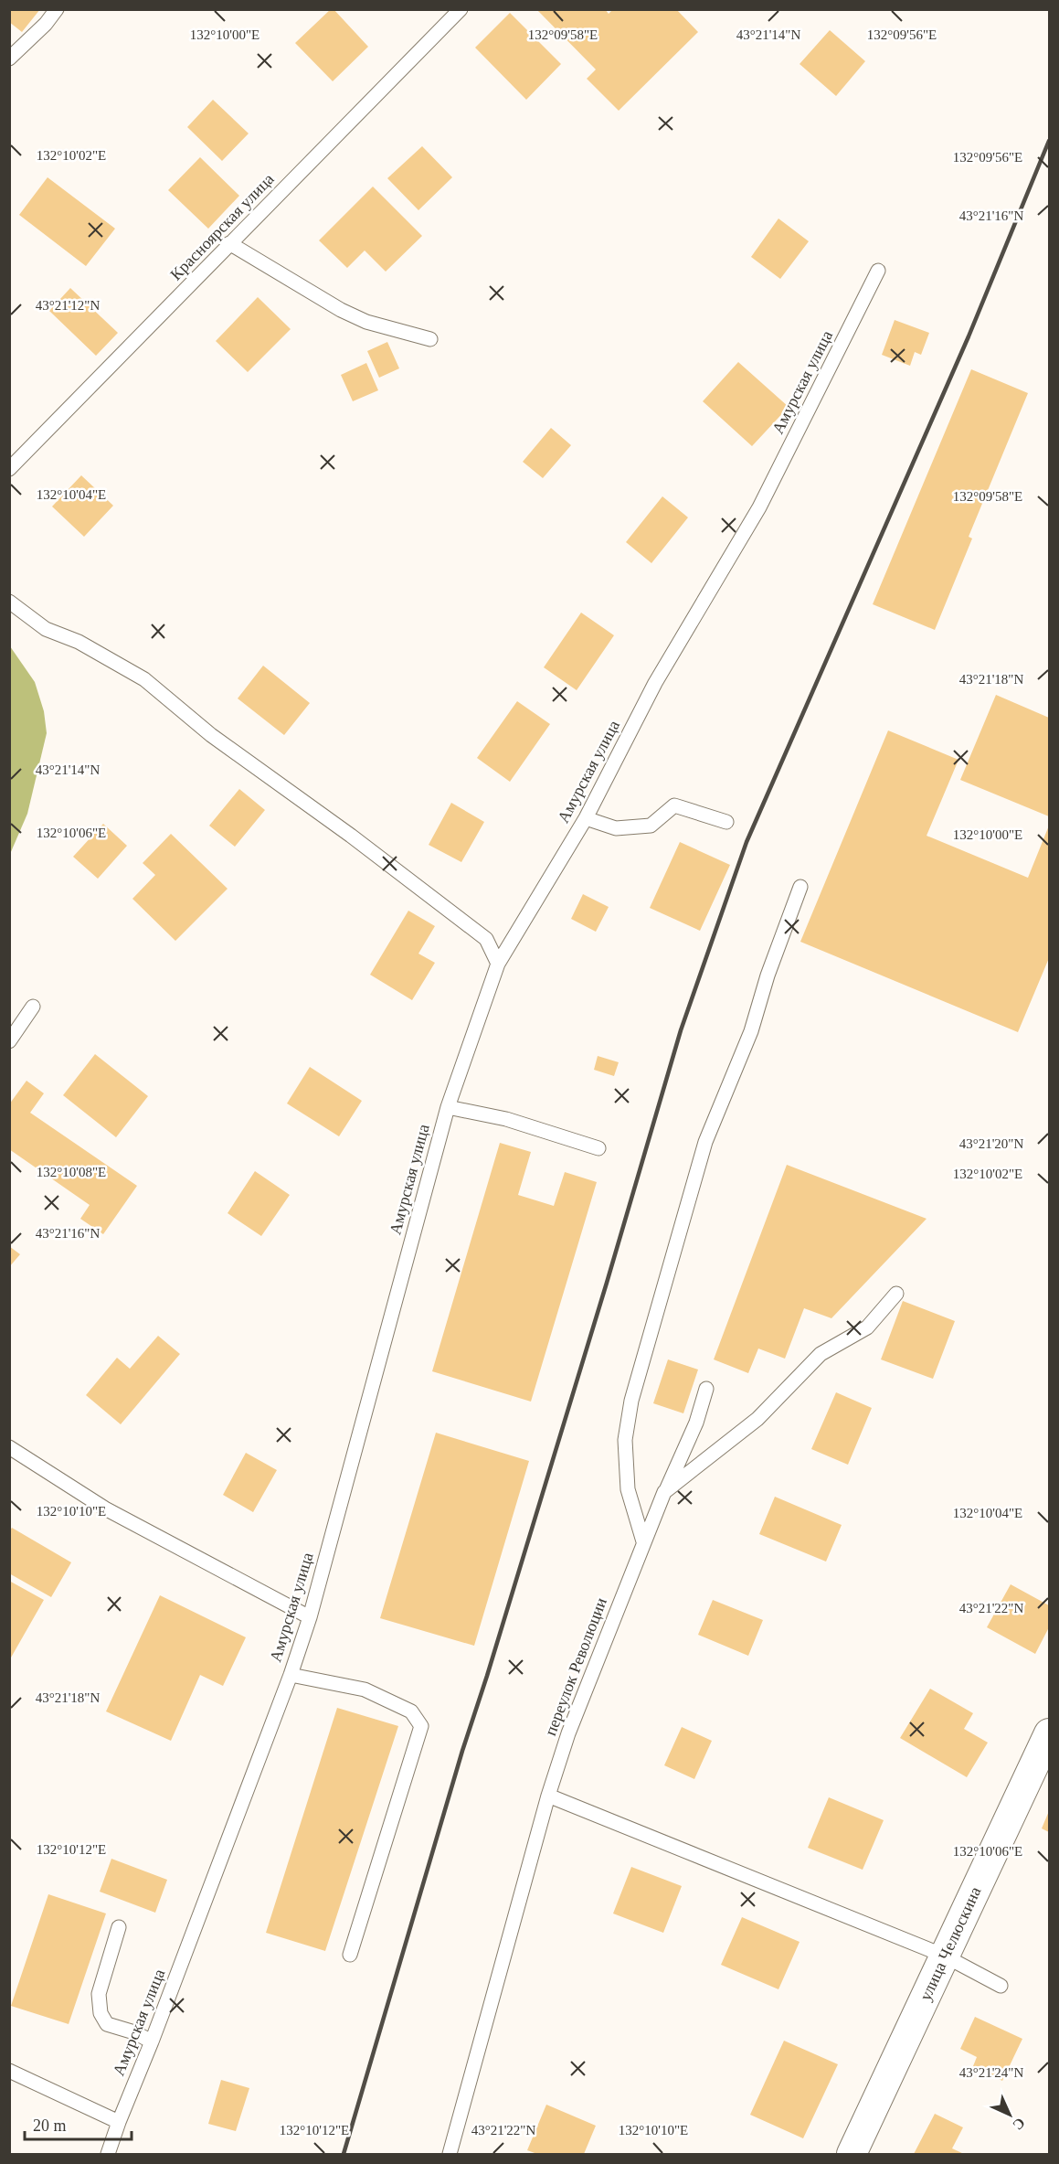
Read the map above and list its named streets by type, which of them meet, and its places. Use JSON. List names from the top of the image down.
{
  "streets": {
    "street": ["улица Челюскина"],
    "lane": ["Красноярская улица", "Амурская улица", "переулок Революции"]
  },
  "scale_bar": "20 m",
  "north": "bottom right",
  "coordinates": [
    "132°10'00\"E",
    "132°09'58\"E",
    "43°21'14\"N",
    "132°09'56\"E",
    "132°10'02\"E",
    "43°21'16\"N",
    "43°21'12\"N",
    "132°10'04\"E",
    "43°21'18\"N",
    "132°10'06\"E",
    "43°21'20\"N",
    "132°10'08\"E",
    "132°10'10\"E",
    "43°21'22\"N",
    "132°10'12\"E",
    "43°21'24\"N"
  ]
}
